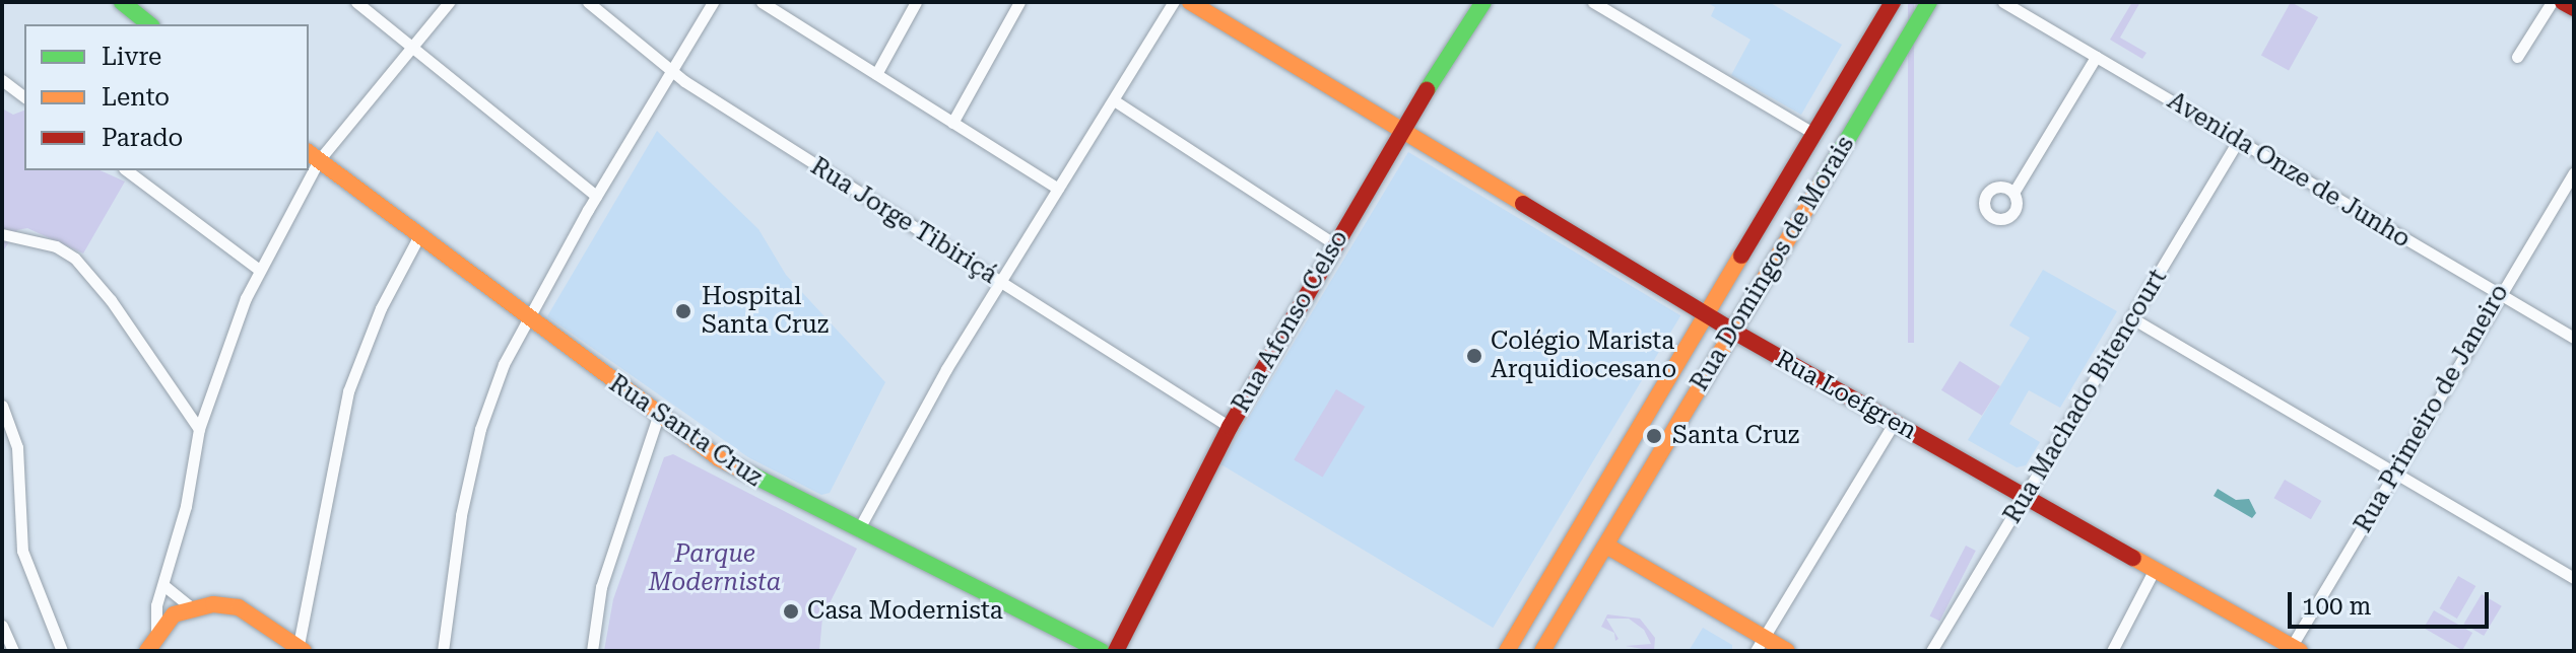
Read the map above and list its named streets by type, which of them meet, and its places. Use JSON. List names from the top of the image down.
{
  "streets": {
    "street": [
      "Avenida Onze de Junho",
      "Rua Jorge Tibiriçá",
      "Rua Domingos de Morais",
      "Rua Afonso Celso",
      "Rua Loefgren",
      "Rua Machado Bitencourt",
      "Rua Primeiro de Janeiro",
      "Rua Santa Cruz"
    ]
  },
  "crossings": [
    ["Avenida Onze de Junho", "Rua Machado Bitencourt"],
    ["Avenida Onze de Junho", "Rua Primeiro de Janeiro"],
    ["Rua Jorge Tibiriçá", "Rua Afonso Celso"],
    ["Rua Domingos de Morais", "Rua Loefgren"],
    ["Rua Afonso Celso", "Rua Loefgren"],
    ["Rua Loefgren", "Rua Machado Bitencourt"],
    ["Rua Loefgren", "Rua Primeiro de Janeiro"]
  ],
  "parks": ["Parque Modernista"],
  "places": [
    "Hospital Santa Cruz",
    "Colégio Marista Arquidiocesano",
    "Santa Cruz",
    "Casa Modernista"
  ],
  "legend": ["Livre", "Lento", "Parado"],
  "scale_bar": "100 m"
}
